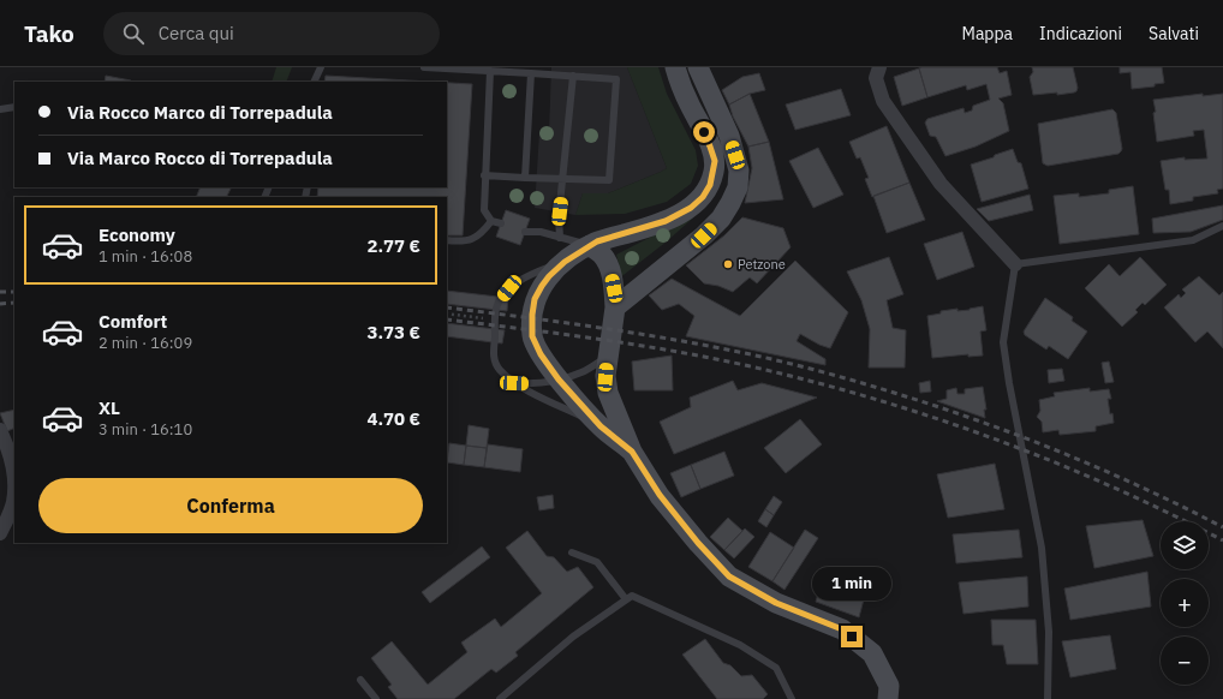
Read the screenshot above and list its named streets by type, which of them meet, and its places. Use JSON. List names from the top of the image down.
{
  "places": ["Petzone"],
  "page": {
    "header": "Tako",
    "search": "Cerca qui",
    "nav": ["Mappa", "Indicazioni", "Salvati"],
    "banner": ["Via Rocco Marco di Torrepadula", "Via Marco Rocco di Torrepadula"],
    "list": [
      {
        "name": "Economy",
        "note": "1 min · 16:08",
        "value": "2.77 €"
      },
      {
        "name": "Comfort",
        "note": "2 min · 16:09",
        "value": "3.73 €"
      },
      {
        "name": "XL",
        "note": "3 min · 16:10",
        "value": "4.70 €"
      }
    ],
    "buttons": "Conferma",
    "map_buttons": ["+", "−"],
    "bubble": "1 min"
  }
}
